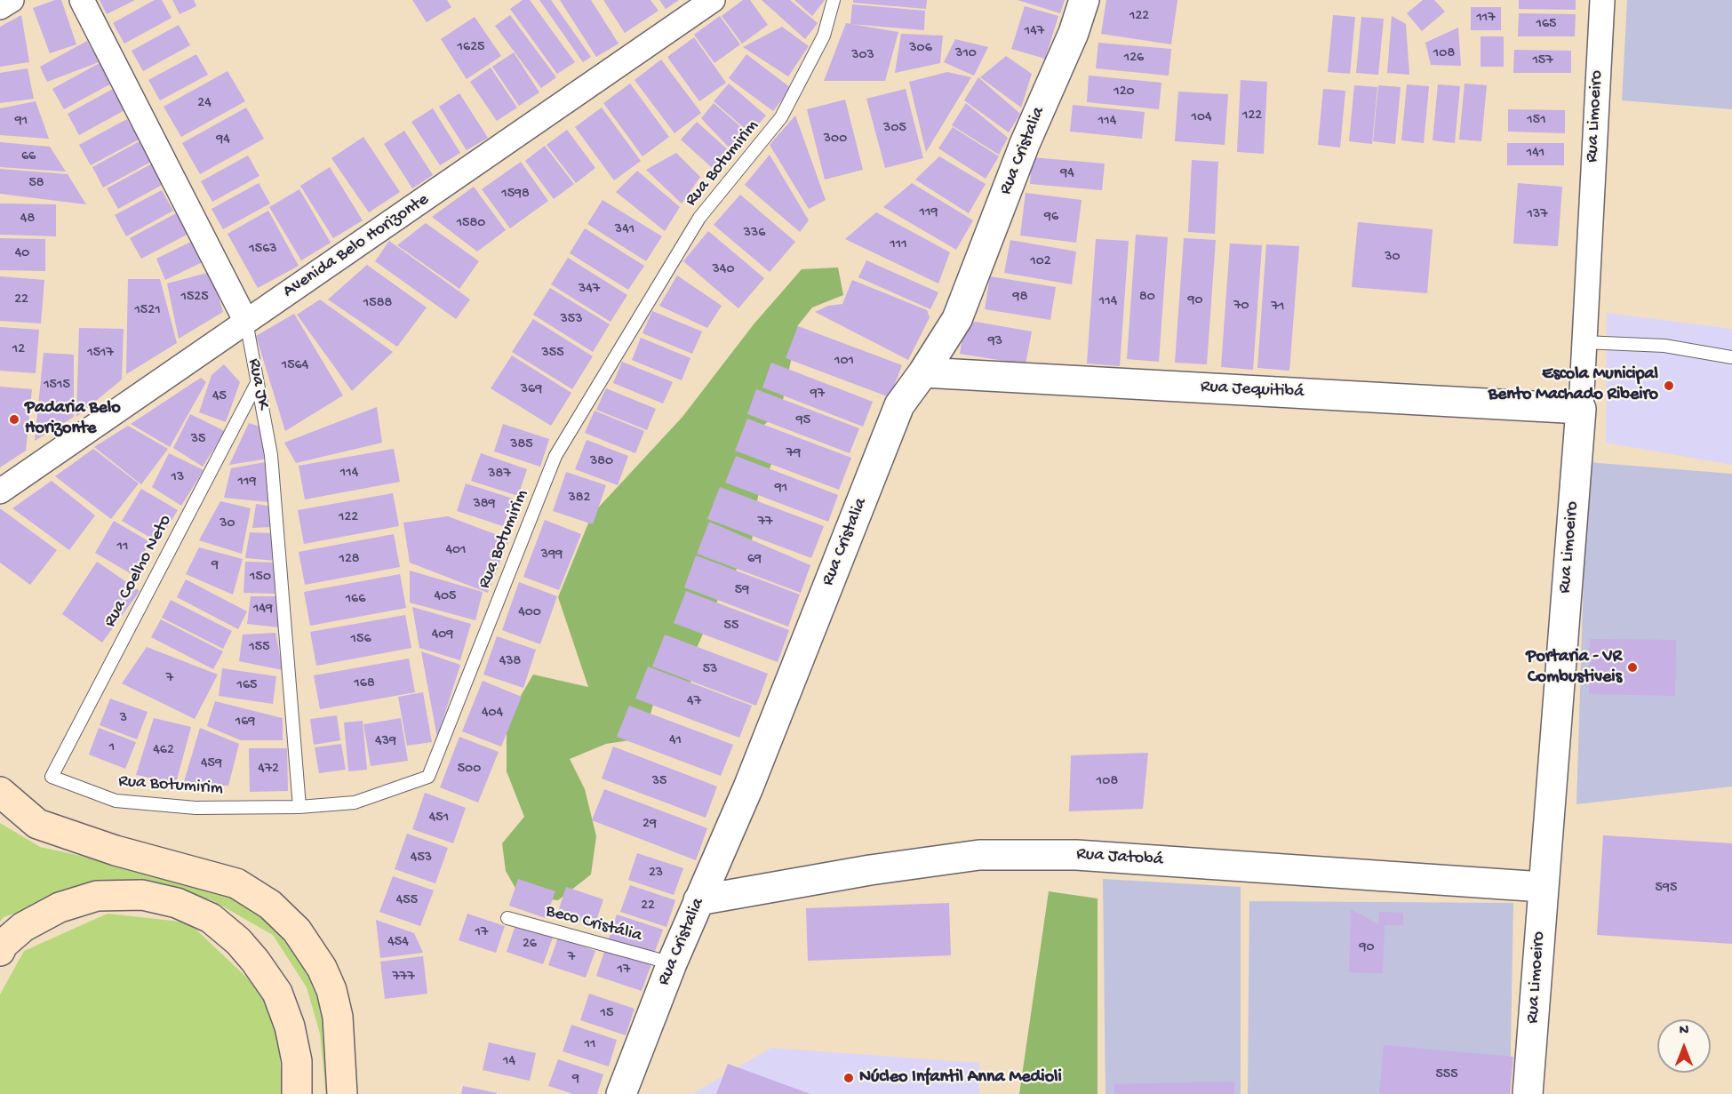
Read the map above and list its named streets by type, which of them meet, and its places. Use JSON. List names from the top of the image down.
{
  "streets": {
    "street": [
      "Rua Limoeiro",
      "Rua Cristalia",
      "Avenida Belo Horizonte",
      "Rua JK",
      "Rua Jequitibá",
      "Rua Jatobá"
    ],
    "lane": ["Rua Botumirim", "Rua Coelho Neto", "Beco Cristália"]
  },
  "crossings": [
    ["Rua Limoeiro", "Rua Jequitibá"],
    ["Rua Limoeiro", "Rua Jatobá"],
    ["Rua Cristalia", "Rua Jequitibá"],
    ["Rua Cristalia", "Rua Jatobá"],
    ["Rua Cristalia", "Beco Cristália"],
    ["Rua Botumirim", "Rua JK"],
    ["Rua Botumirim", "Rua Coelho Neto"],
    ["Avenida Belo Horizonte", "Rua JK"],
    ["Rua JK", "Rua Coelho Neto"]
  ],
  "places": [
    "Escola Municipal Bento Machado Ribeiro",
    "Padaria Belo Horizonte",
    "Portaria - VR Combustiveis",
    "Núcleo Infantil Anna Medioli"
  ],
  "house_numbers": [
    "122",
    "117",
    "165",
    "147",
    "1625",
    "306",
    "310",
    "108",
    "303",
    "126",
    "157",
    "120",
    "24",
    "122",
    "104",
    "151",
    "91",
    "114",
    "305",
    "300",
    "94",
    "141",
    "66",
    "94",
    "58",
    "1598",
    "119",
    "137",
    "96",
    "48",
    "1580",
    "341",
    "336",
    "111",
    "1563",
    "40",
    "30",
    "102",
    "340",
    "347",
    "1525",
    "98",
    "80",
    "22",
    "90",
    "114",
    "1588",
    "70",
    "71",
    "1521",
    "353",
    "93",
    "12",
    "1517",
    "355",
    "101",
    "1564",
    "1515",
    "369",
    "97",
    "45",
    "95",
    "35",
    "385",
    "79",
    "380",
    "114",
    "387",
    "13",
    "119",
    "91",
    "382",
    "389",
    "122",
    "77",
    "30",
    "11",
    "401",
    "399",
    "128",
    "69",
    "9",
    "150",
    "59",
    "405",
    "166",
    "149",
    "400",
    "55",
    "409",
    "156",
    "155",
    "438",
    "53",
    "7",
    "168",
    "165",
    "47",
    "404",
    "3",
    "169",
    "41",
    "439",
    "1",
    "462",
    "459",
    "472",
    "500",
    "35",
    "108",
    "451",
    "29",
    "453",
    "23",
    "595",
    "455",
    "22",
    "17",
    "454",
    "26",
    "90",
    "7",
    "17",
    "777",
    "15",
    "11",
    "14",
    "555",
    "9"
  ],
  "north": "top"
}
